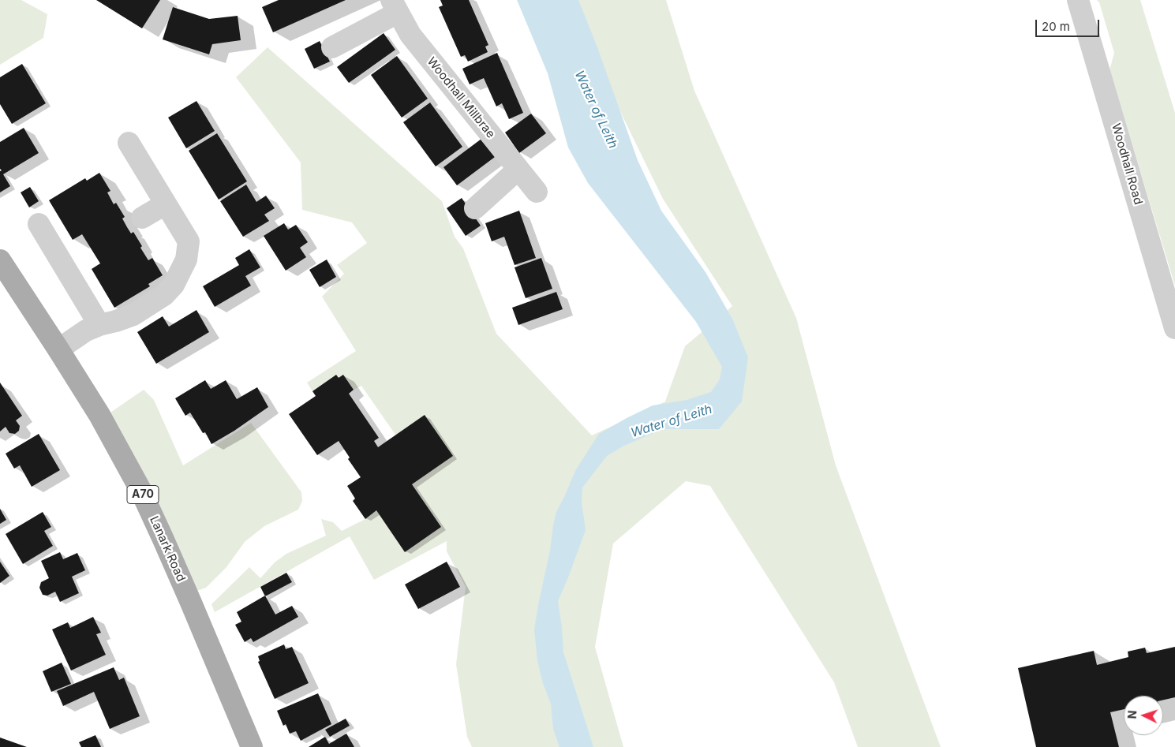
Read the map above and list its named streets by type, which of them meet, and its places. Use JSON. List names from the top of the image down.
{
  "streets": {
    "main road": ["A70", "Lanark Road"],
    "street": ["Woodhall Millbrae", "Woodhall Road"]
  },
  "water": ["Water of Leith"],
  "scale_bar": "20 m",
  "north": "left"
}
